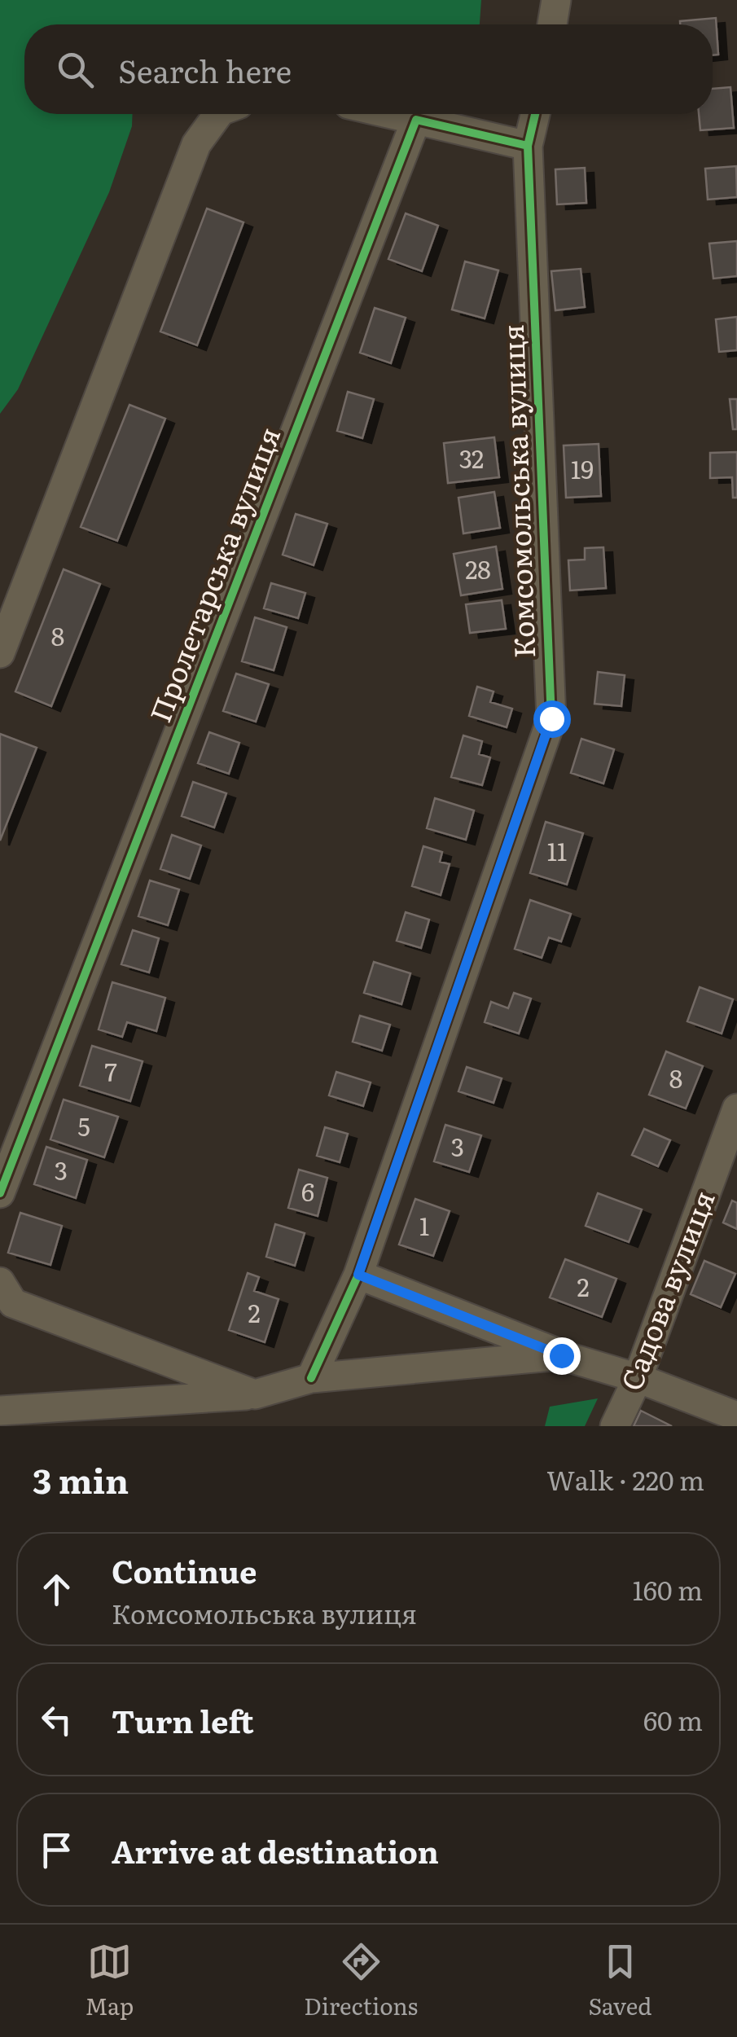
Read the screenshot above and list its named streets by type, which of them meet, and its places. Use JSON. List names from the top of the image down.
{
  "streets": {
    "street": ["Комсомольська вулиця", "Пролетарська вулиця", "Садова вулиця"]
  },
  "house_numbers": [
    "32",
    "19",
    "28",
    "8",
    "11",
    "7",
    "8",
    "5",
    "3",
    "3",
    "6",
    "1",
    "2",
    "2"
  ],
  "page": {
    "search": "Search here",
    "heading": ["3 min", "Walk · 220 m"],
    "list": [
      ["Continue", "Комсомольська вулиця", "160 m"],
      ["Turn left", "60 m"],
      "Arrive at destination"
    ],
    "nav": ["Map", "Directions", "Saved"]
  }
}
